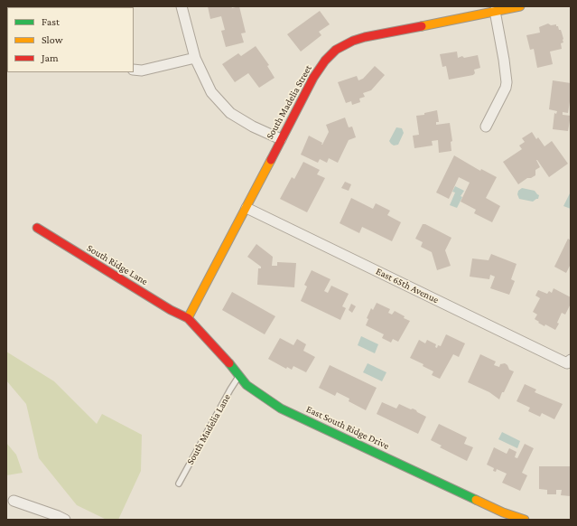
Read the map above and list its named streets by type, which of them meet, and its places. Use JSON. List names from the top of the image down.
{
  "streets": {
    "street": [
      "South Madelia Street",
      "South Ridge Lane",
      "East 65th Avenue",
      "East South Ridge Drive"
    ],
    "lane": ["South Madelia Lane"]
  },
  "crossings": [
    ["South Madelia Street", "South Ridge Lane"],
    ["South Madelia Street", "East 65th Avenue"],
    ["South Madelia Street", "East South Ridge Drive"],
    ["South Ridge Lane", "East South Ridge Drive"],
    ["East South Ridge Drive", "South Madelia Lane"]
  ],
  "legend": ["Fast", "Slow", "Jam"]
}
